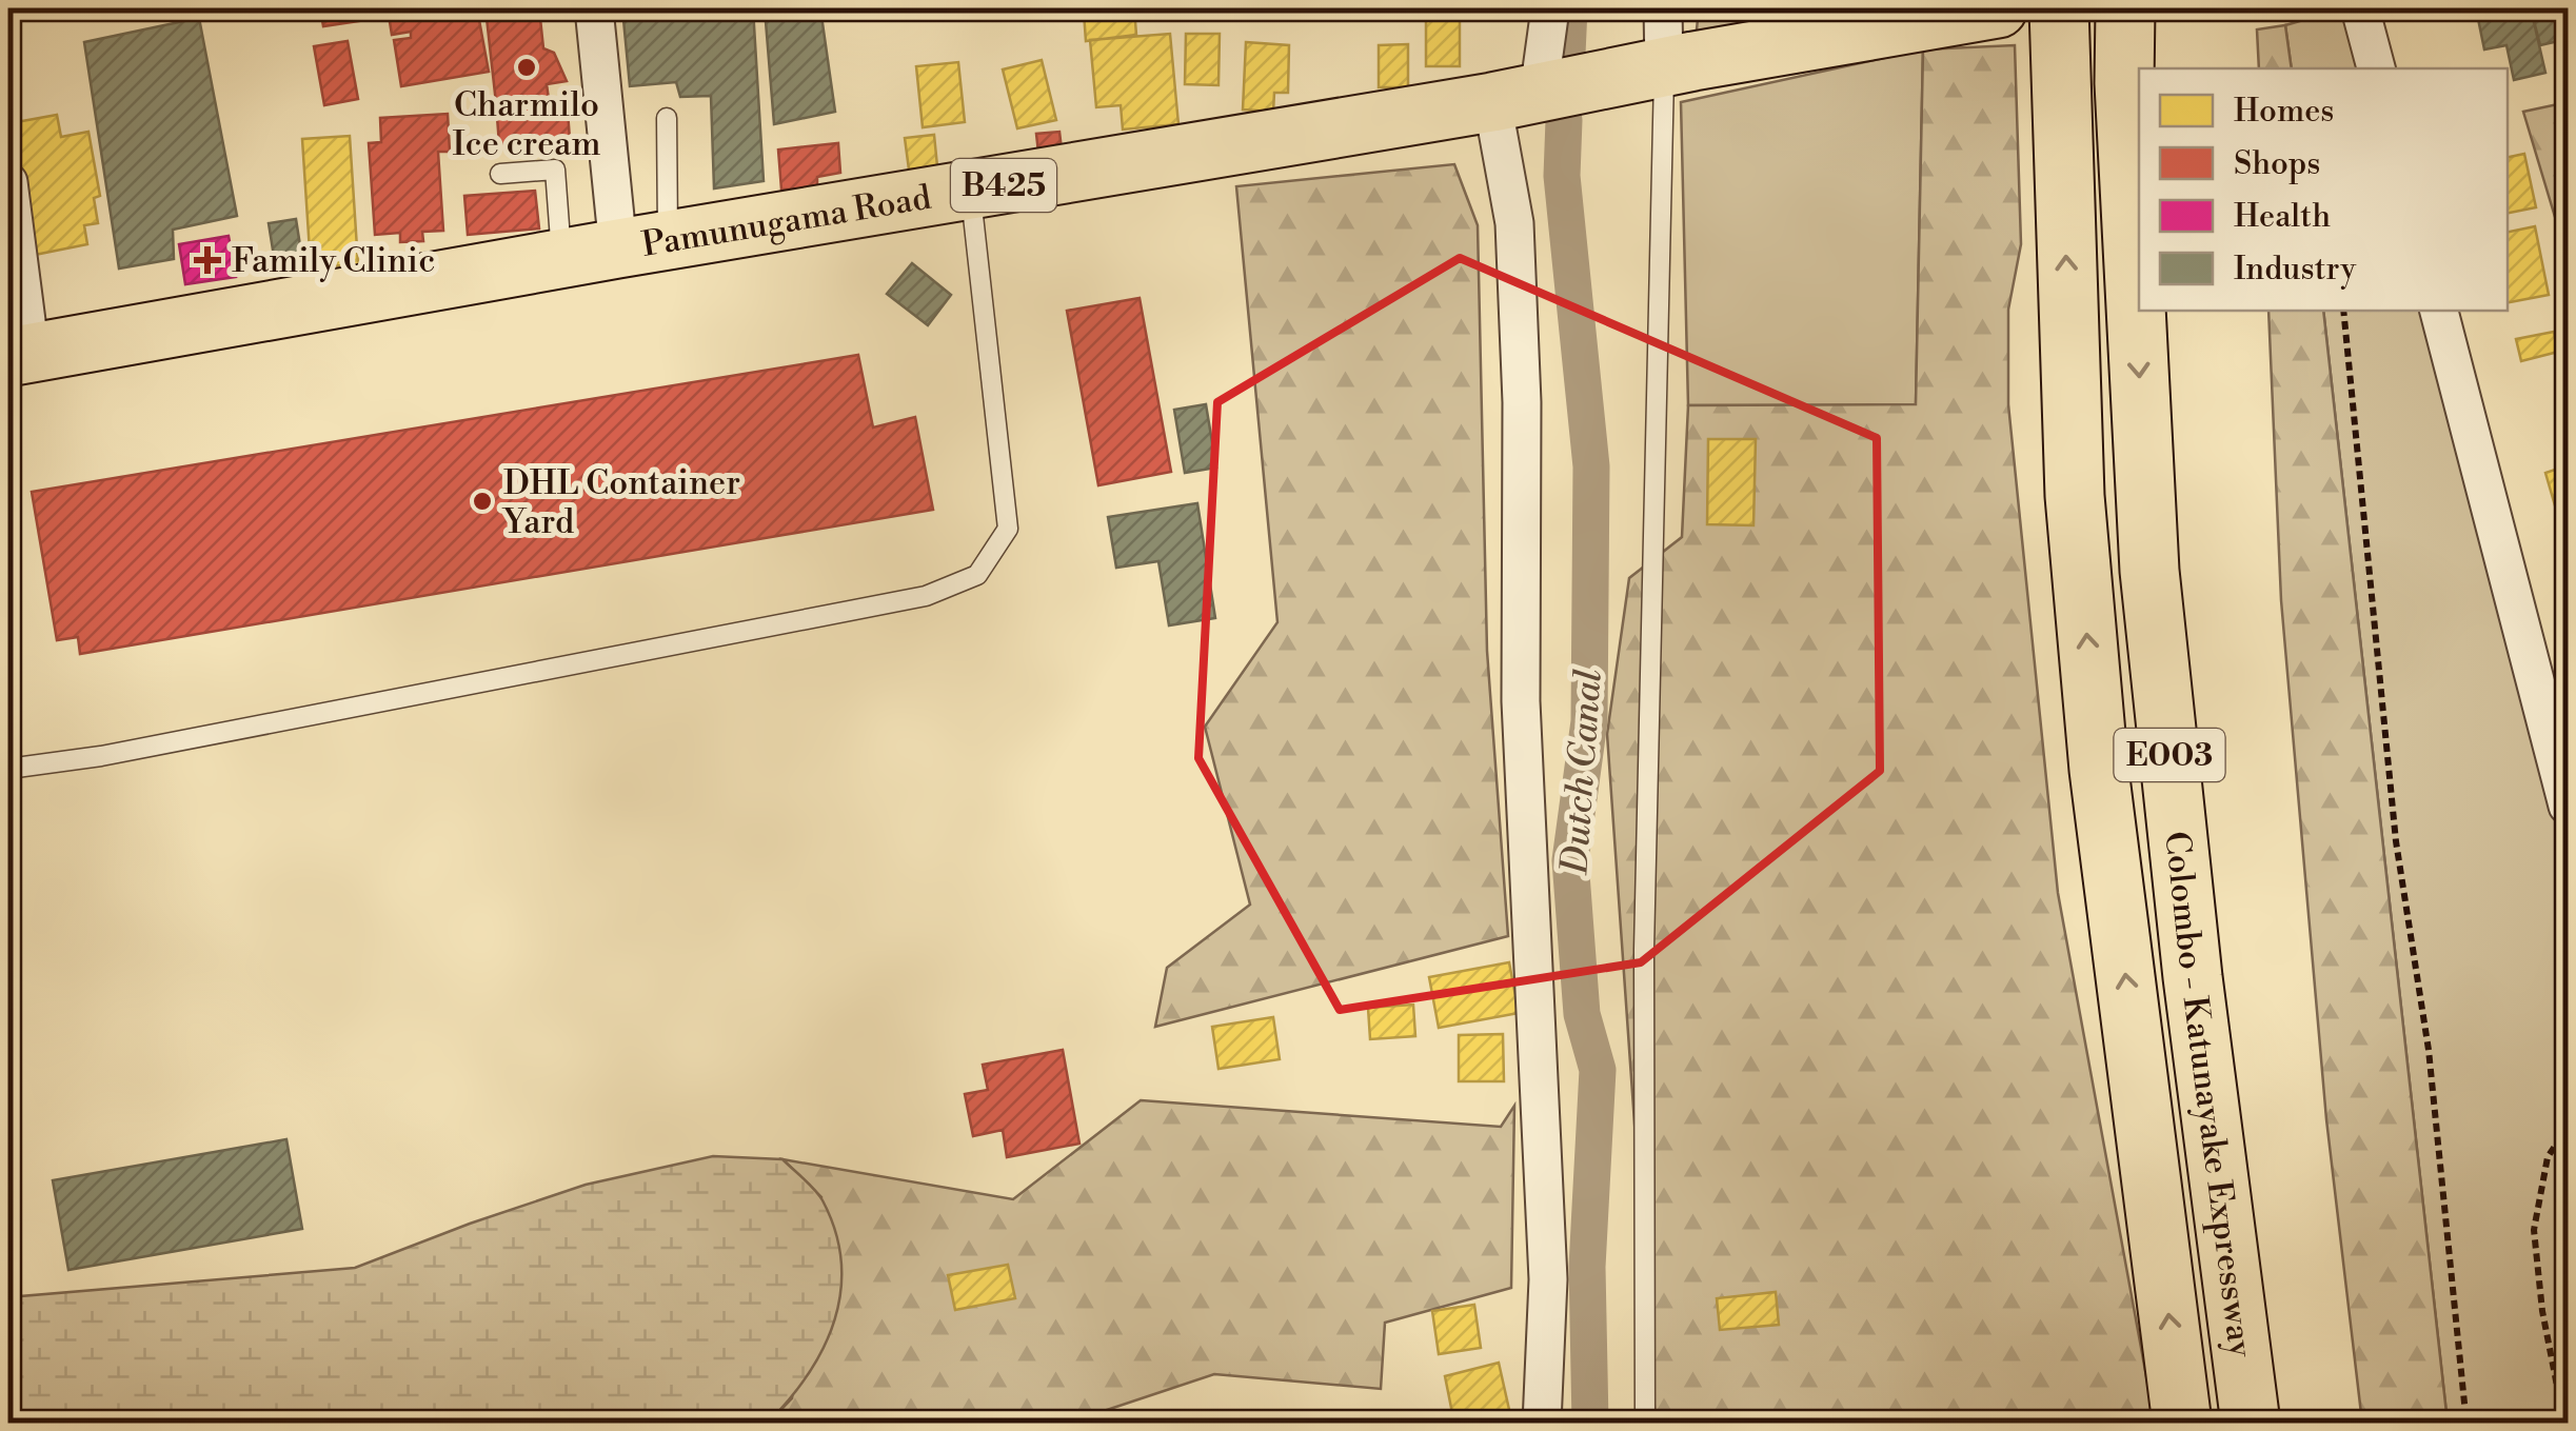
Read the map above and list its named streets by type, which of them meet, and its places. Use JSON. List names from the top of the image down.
{
  "streets": {
    "main road": [
      "B425",
      "Pamunugama Road",
      "E003",
      "Colombo - Katunayake Expressway"
    ]
  },
  "water": ["Dutch Canal"],
  "places": {
    "other": ["Charmilo Ice cream", "DHL Container Yard"],
    "health": ["Family Clinic"]
  },
  "legend": [
    "Homes",
    "Shops",
    "Health",
    "Industry"
  ]
}
